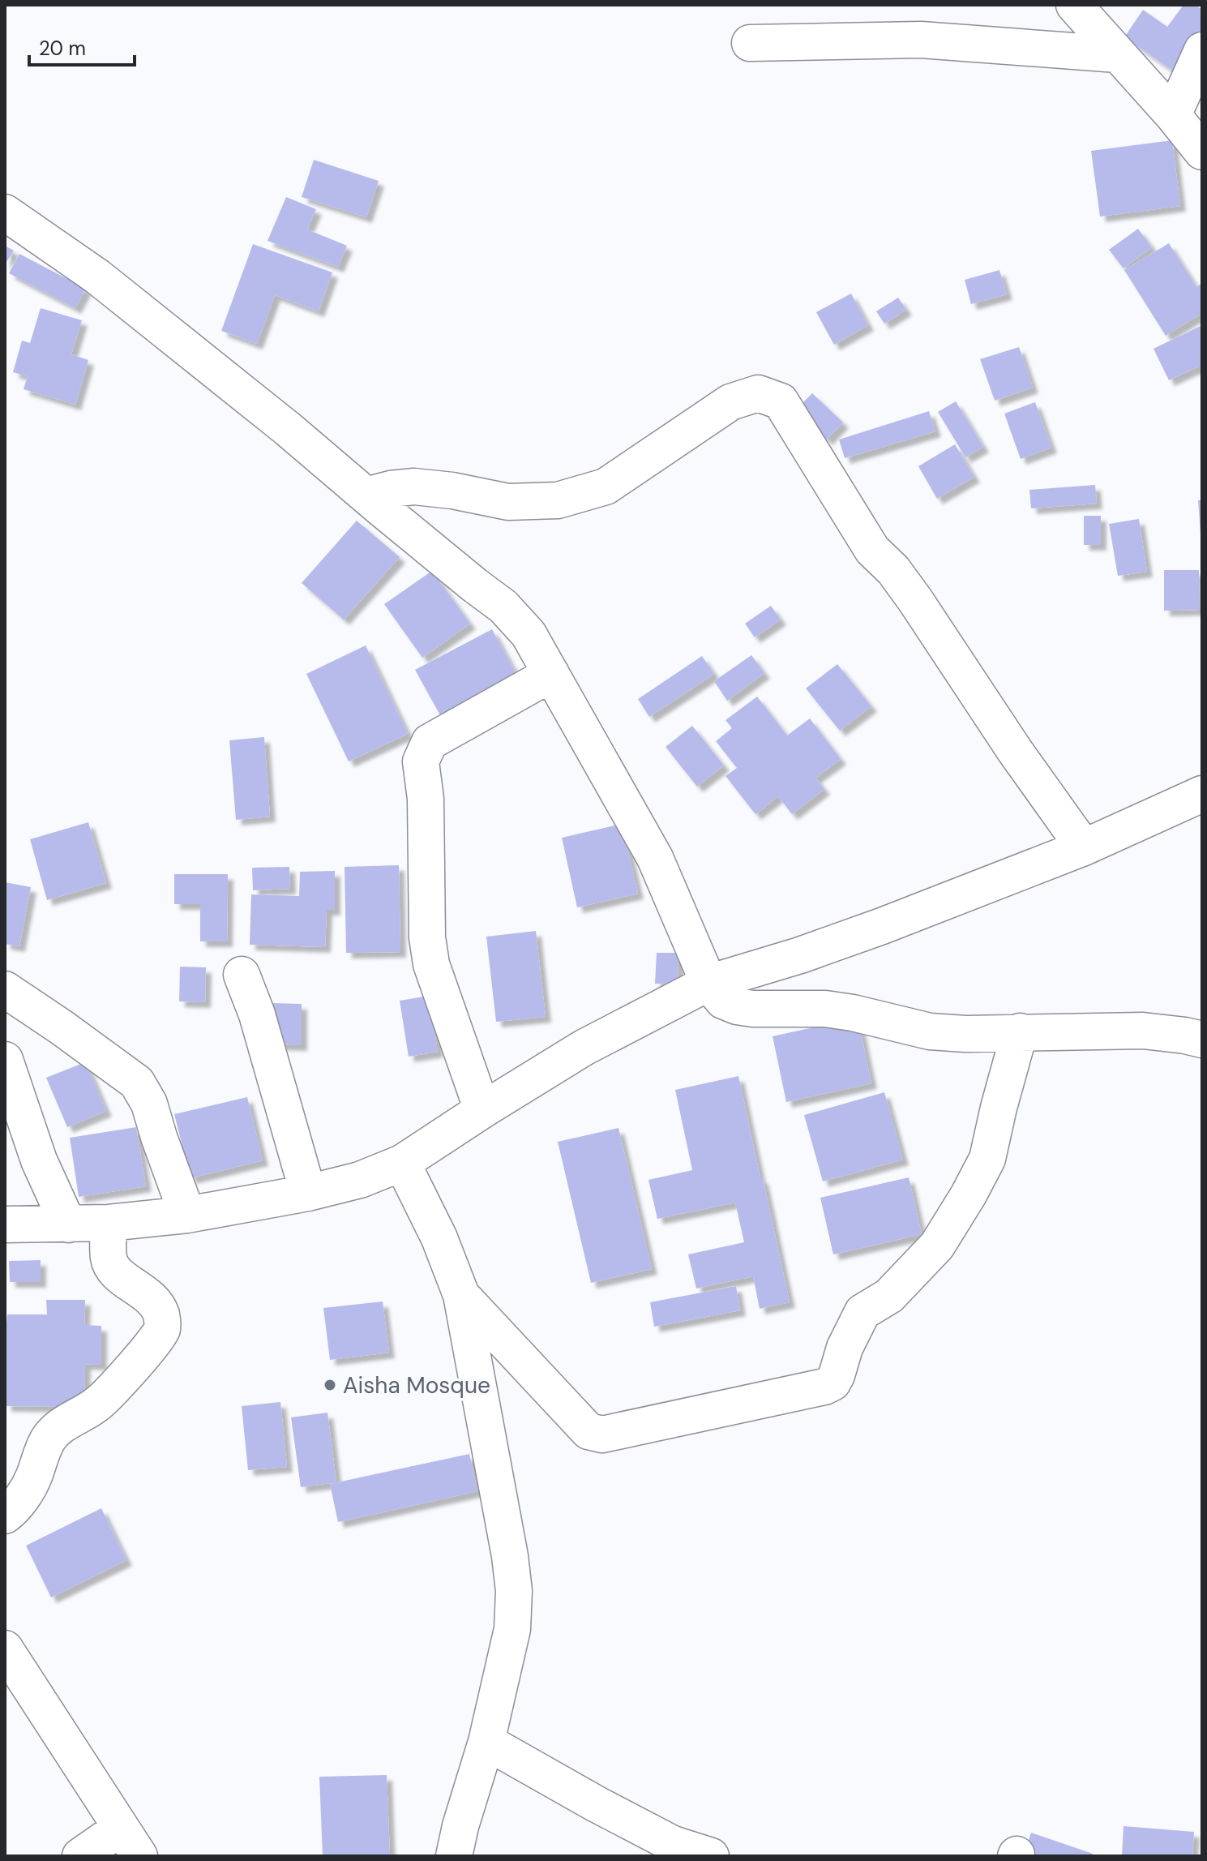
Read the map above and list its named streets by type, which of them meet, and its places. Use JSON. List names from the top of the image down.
{
  "places": ["Aisha Mosque"],
  "scale_bar": "20 m"
}
